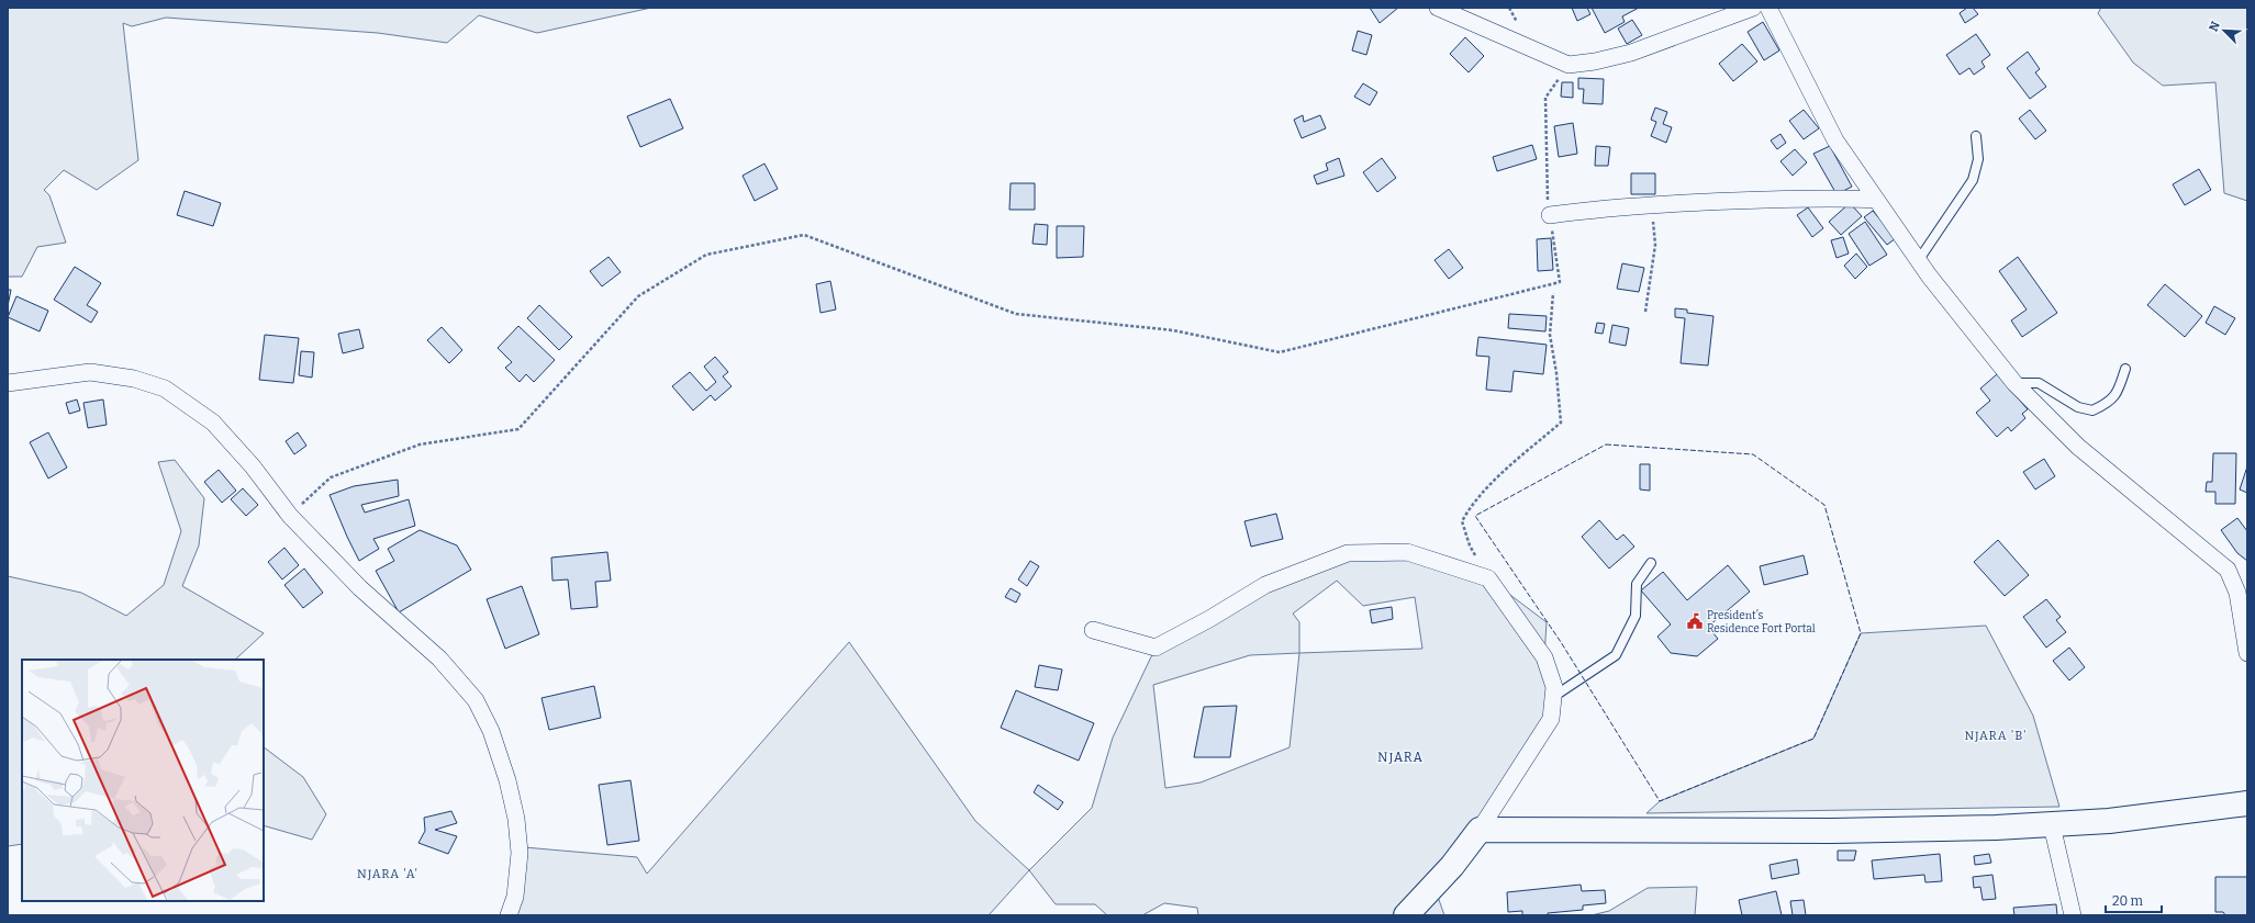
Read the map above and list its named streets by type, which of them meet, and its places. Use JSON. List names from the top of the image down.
{
  "districts": ["NJARA 'B'", "NJARA", "NJARA 'A'"],
  "places": {
    "public building": ["President's Residence Fort Portal"]
  },
  "scale_bar": "20 m",
  "north": "top left"
}
